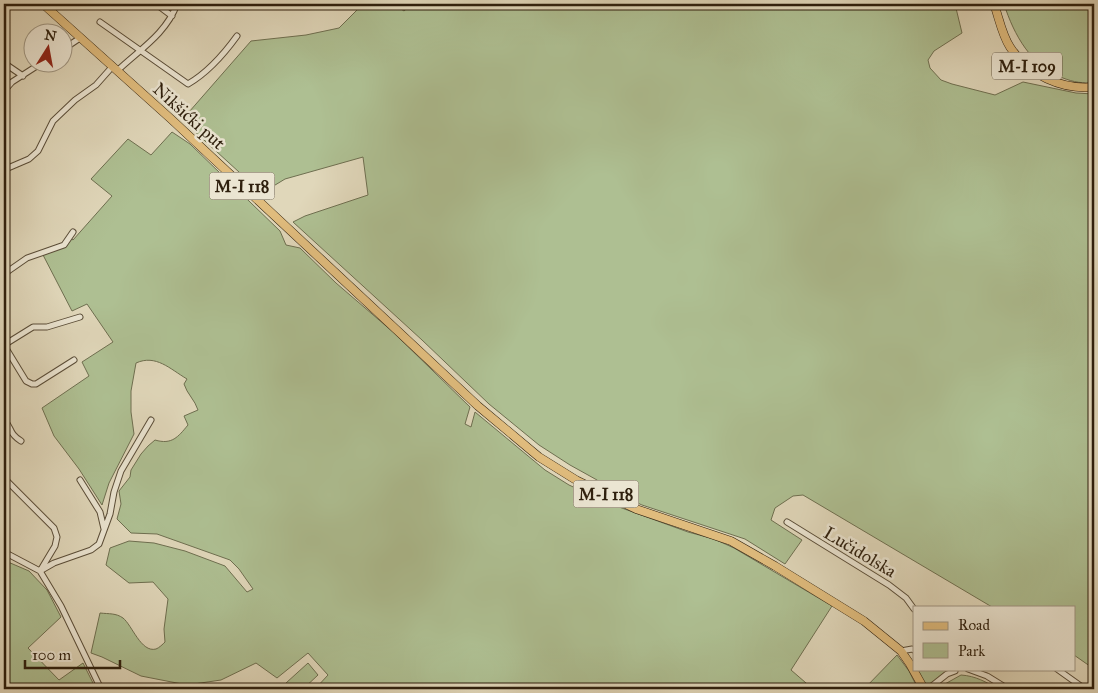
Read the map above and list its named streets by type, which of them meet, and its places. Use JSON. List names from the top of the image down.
{
  "streets": {
    "main road": ["M-I 109", "Nikšićki put", "M-I 118"],
    "street": ["Lučidolska"]
  },
  "crossings": [
    ["Nikšićki put", "M-I 118"]
  ],
  "legend": ["Road", "Park"],
  "scale_bar": "100 m",
  "north": "top"
}
